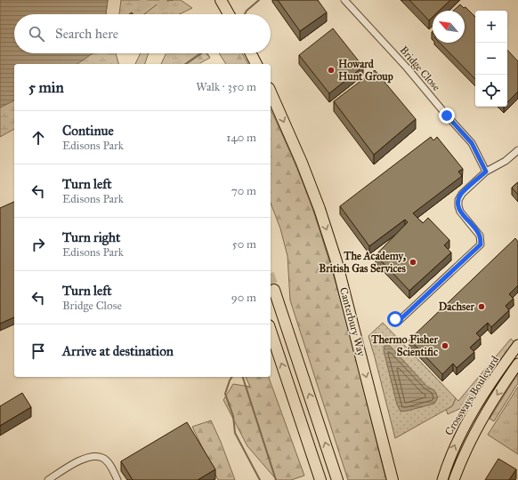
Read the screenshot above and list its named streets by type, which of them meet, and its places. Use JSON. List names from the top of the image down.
{
  "streets": {
    "highway": ["Canterbury Way"],
    "main road": ["Crossways Boulevard"],
    "street": ["Bridge Close"]
  },
  "places": [
    "Howard Hunt Group",
    "The Academy, British Gas Services",
    "Dachser",
    "Thermo Fisher Scientific"
  ],
  "north": "top left",
  "page": {
    "map_buttons": ["+", "−"],
    "search": "Search here",
    "heading": ["5 min", "Walk · 350 m"],
    "list": [
      ["Continue", "Edisons Park", "140 m"],
      ["Turn left", "Edisons Park", "70 m"],
      ["Turn right", "Edisons Park", "50 m"],
      ["Turn left", "Bridge Close", "90 m"],
      "Arrive at destination"
    ]
  }
}
